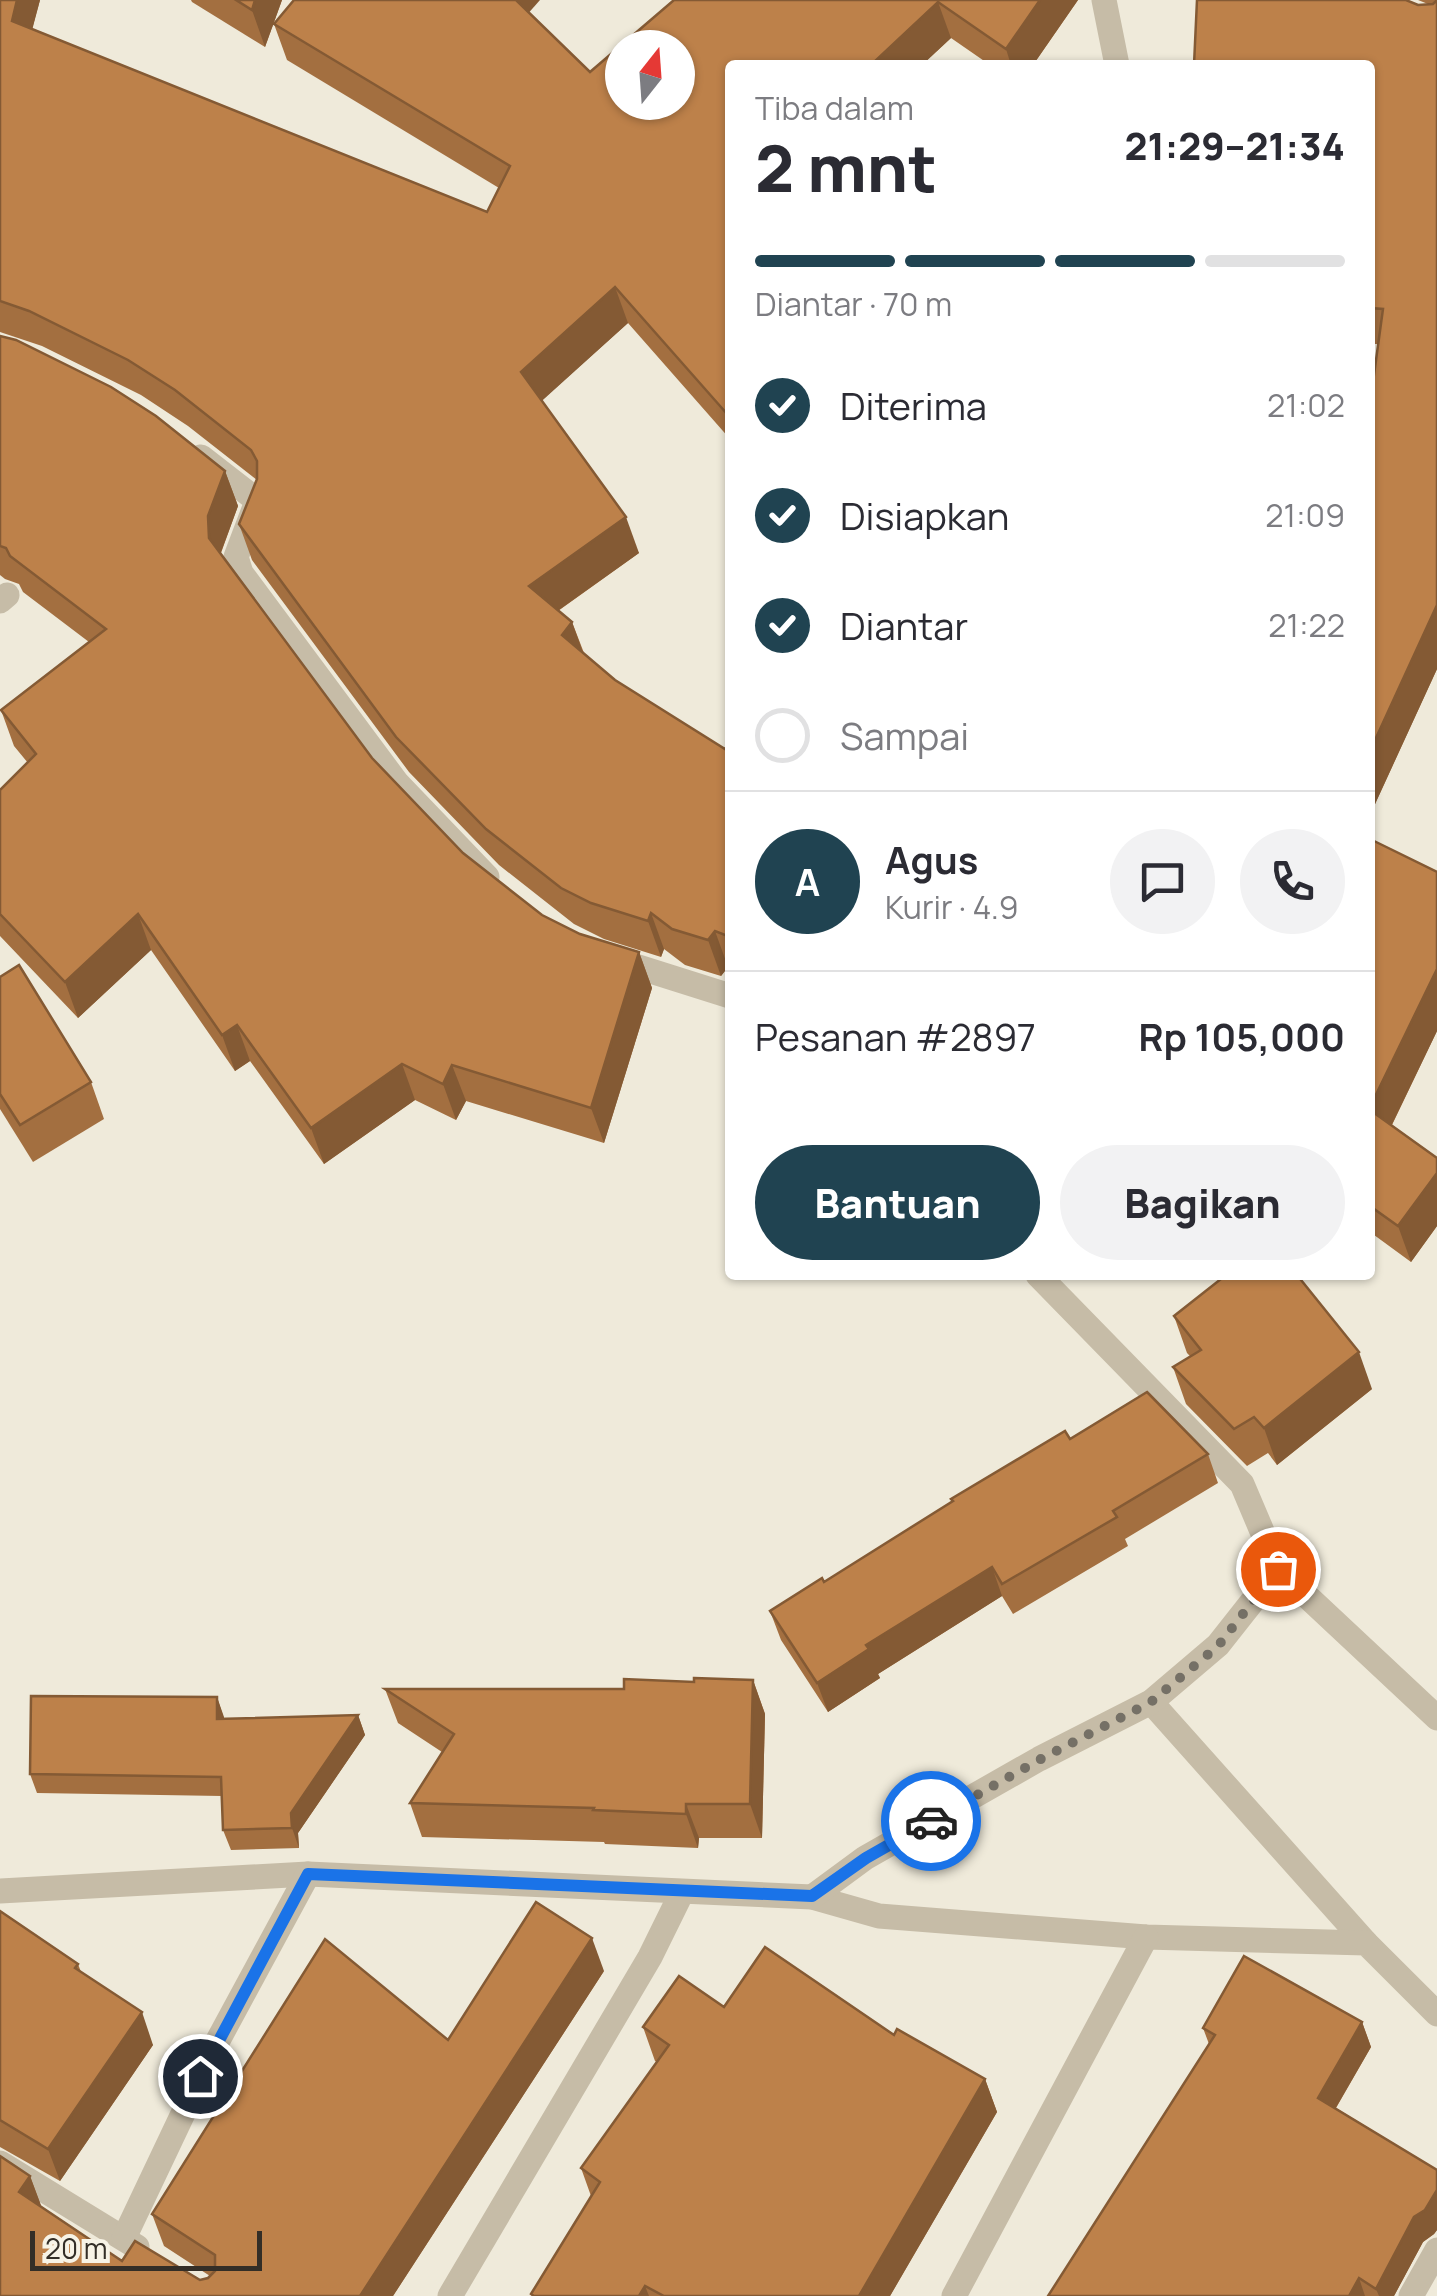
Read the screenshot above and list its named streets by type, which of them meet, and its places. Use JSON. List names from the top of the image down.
{
  "scale_bar": "20 m",
  "north": "top",
  "page": {
    "heading": ["2 mnt", "Tiba dalam", "21:29–21:34"],
    "panel": [
      "Agus",
      "Kurir · 4.9",
      "Pesanan #2897",
      "Rp 105,000"
    ],
    "bar": "Diantar · 70 m",
    "list": [
      ["Diterima", "21:02"],
      ["Disiapkan", "21:09"],
      ["Diantar", "21:22"],
      "Sampai"
    ],
    "round": "A",
    "buttons": ["Bantuan", "Bagikan"],
    "scale": "20 m"
  }
}
